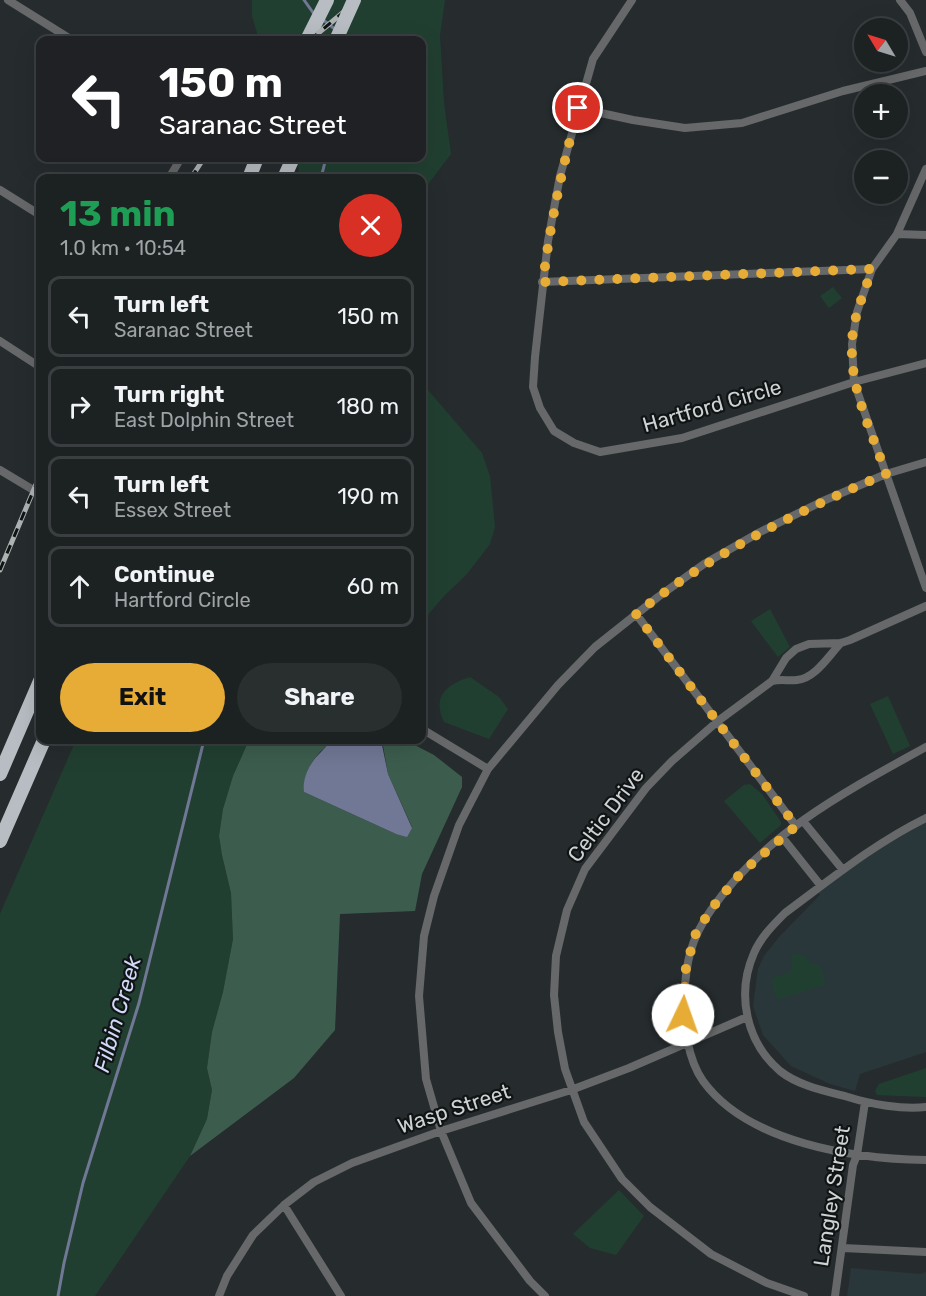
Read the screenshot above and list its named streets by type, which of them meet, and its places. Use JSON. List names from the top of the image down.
{
  "streets": {
    "street": [
      "Hartford Circle",
      "Celtic Drive",
      "Wasp Street",
      "Langley Street"
    ]
  },
  "crossings": [
    ["Celtic Drive", "Wasp Street"]
  ],
  "water": ["Filbin Creek"],
  "north": "top left",
  "page": {
    "map_buttons": ["+", "−"],
    "turn": ["150 m", "Saranac Street"],
    "heading": ["13 min", "1.0 km · 10:54"],
    "list": [
      {
        "name": "Turn left",
        "note": "Saranac Street",
        "value": "150 m"
      },
      {
        "name": "Turn right",
        "note": "East Dolphin Street",
        "value": "180 m"
      },
      {
        "name": "Turn left",
        "note": "Essex Street",
        "value": "190 m"
      },
      {
        "name": "Continue",
        "note": "Hartford Circle",
        "value": "60 m"
      }
    ],
    "buttons": ["Exit", "Share"]
  }
}
